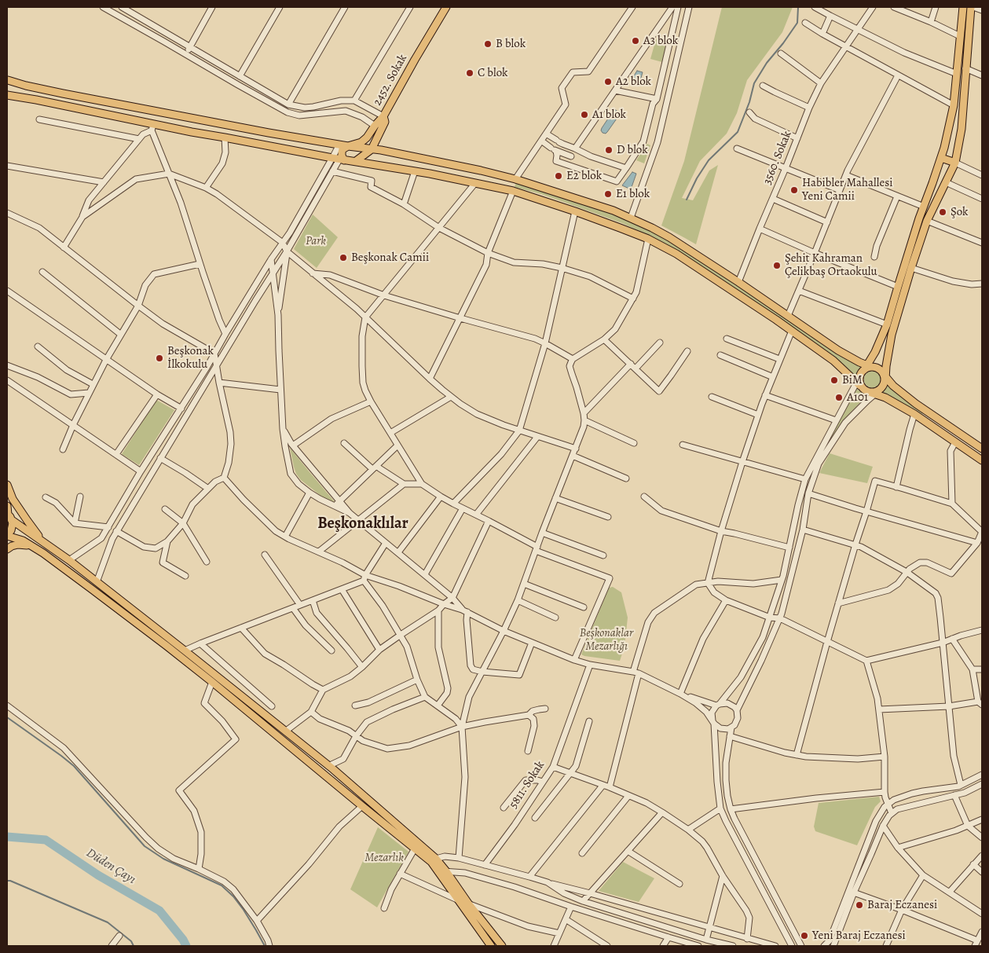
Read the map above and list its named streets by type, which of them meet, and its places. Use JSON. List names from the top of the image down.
{
  "streets": {
    "main road": ["2452. Sokak"],
    "street": ["3560. Sokak", "5811. Sokak"]
  },
  "districts": ["Beşkonaklılar"],
  "water": ["Düden Çayı"],
  "parks": ["Park", "Beşkonaklar Mezarlığı", "Mezarlık"],
  "places": [
    "A3 blok",
    "B blok",
    "C blok",
    "A2 blok",
    "A1 blok",
    "D blok",
    "E2 blok",
    "Habibler Mahallesi Yeni Camii",
    "E1 blok",
    "Şok",
    "Beşkonak Camii",
    "Şehit Kahraman Çelikbaş Ortaokulu",
    "Beşkonak İlkokulu",
    "BiM",
    "A101",
    "Baraj Eczanesi",
    "Yeni Baraj Eczanesi"
  ]
}
